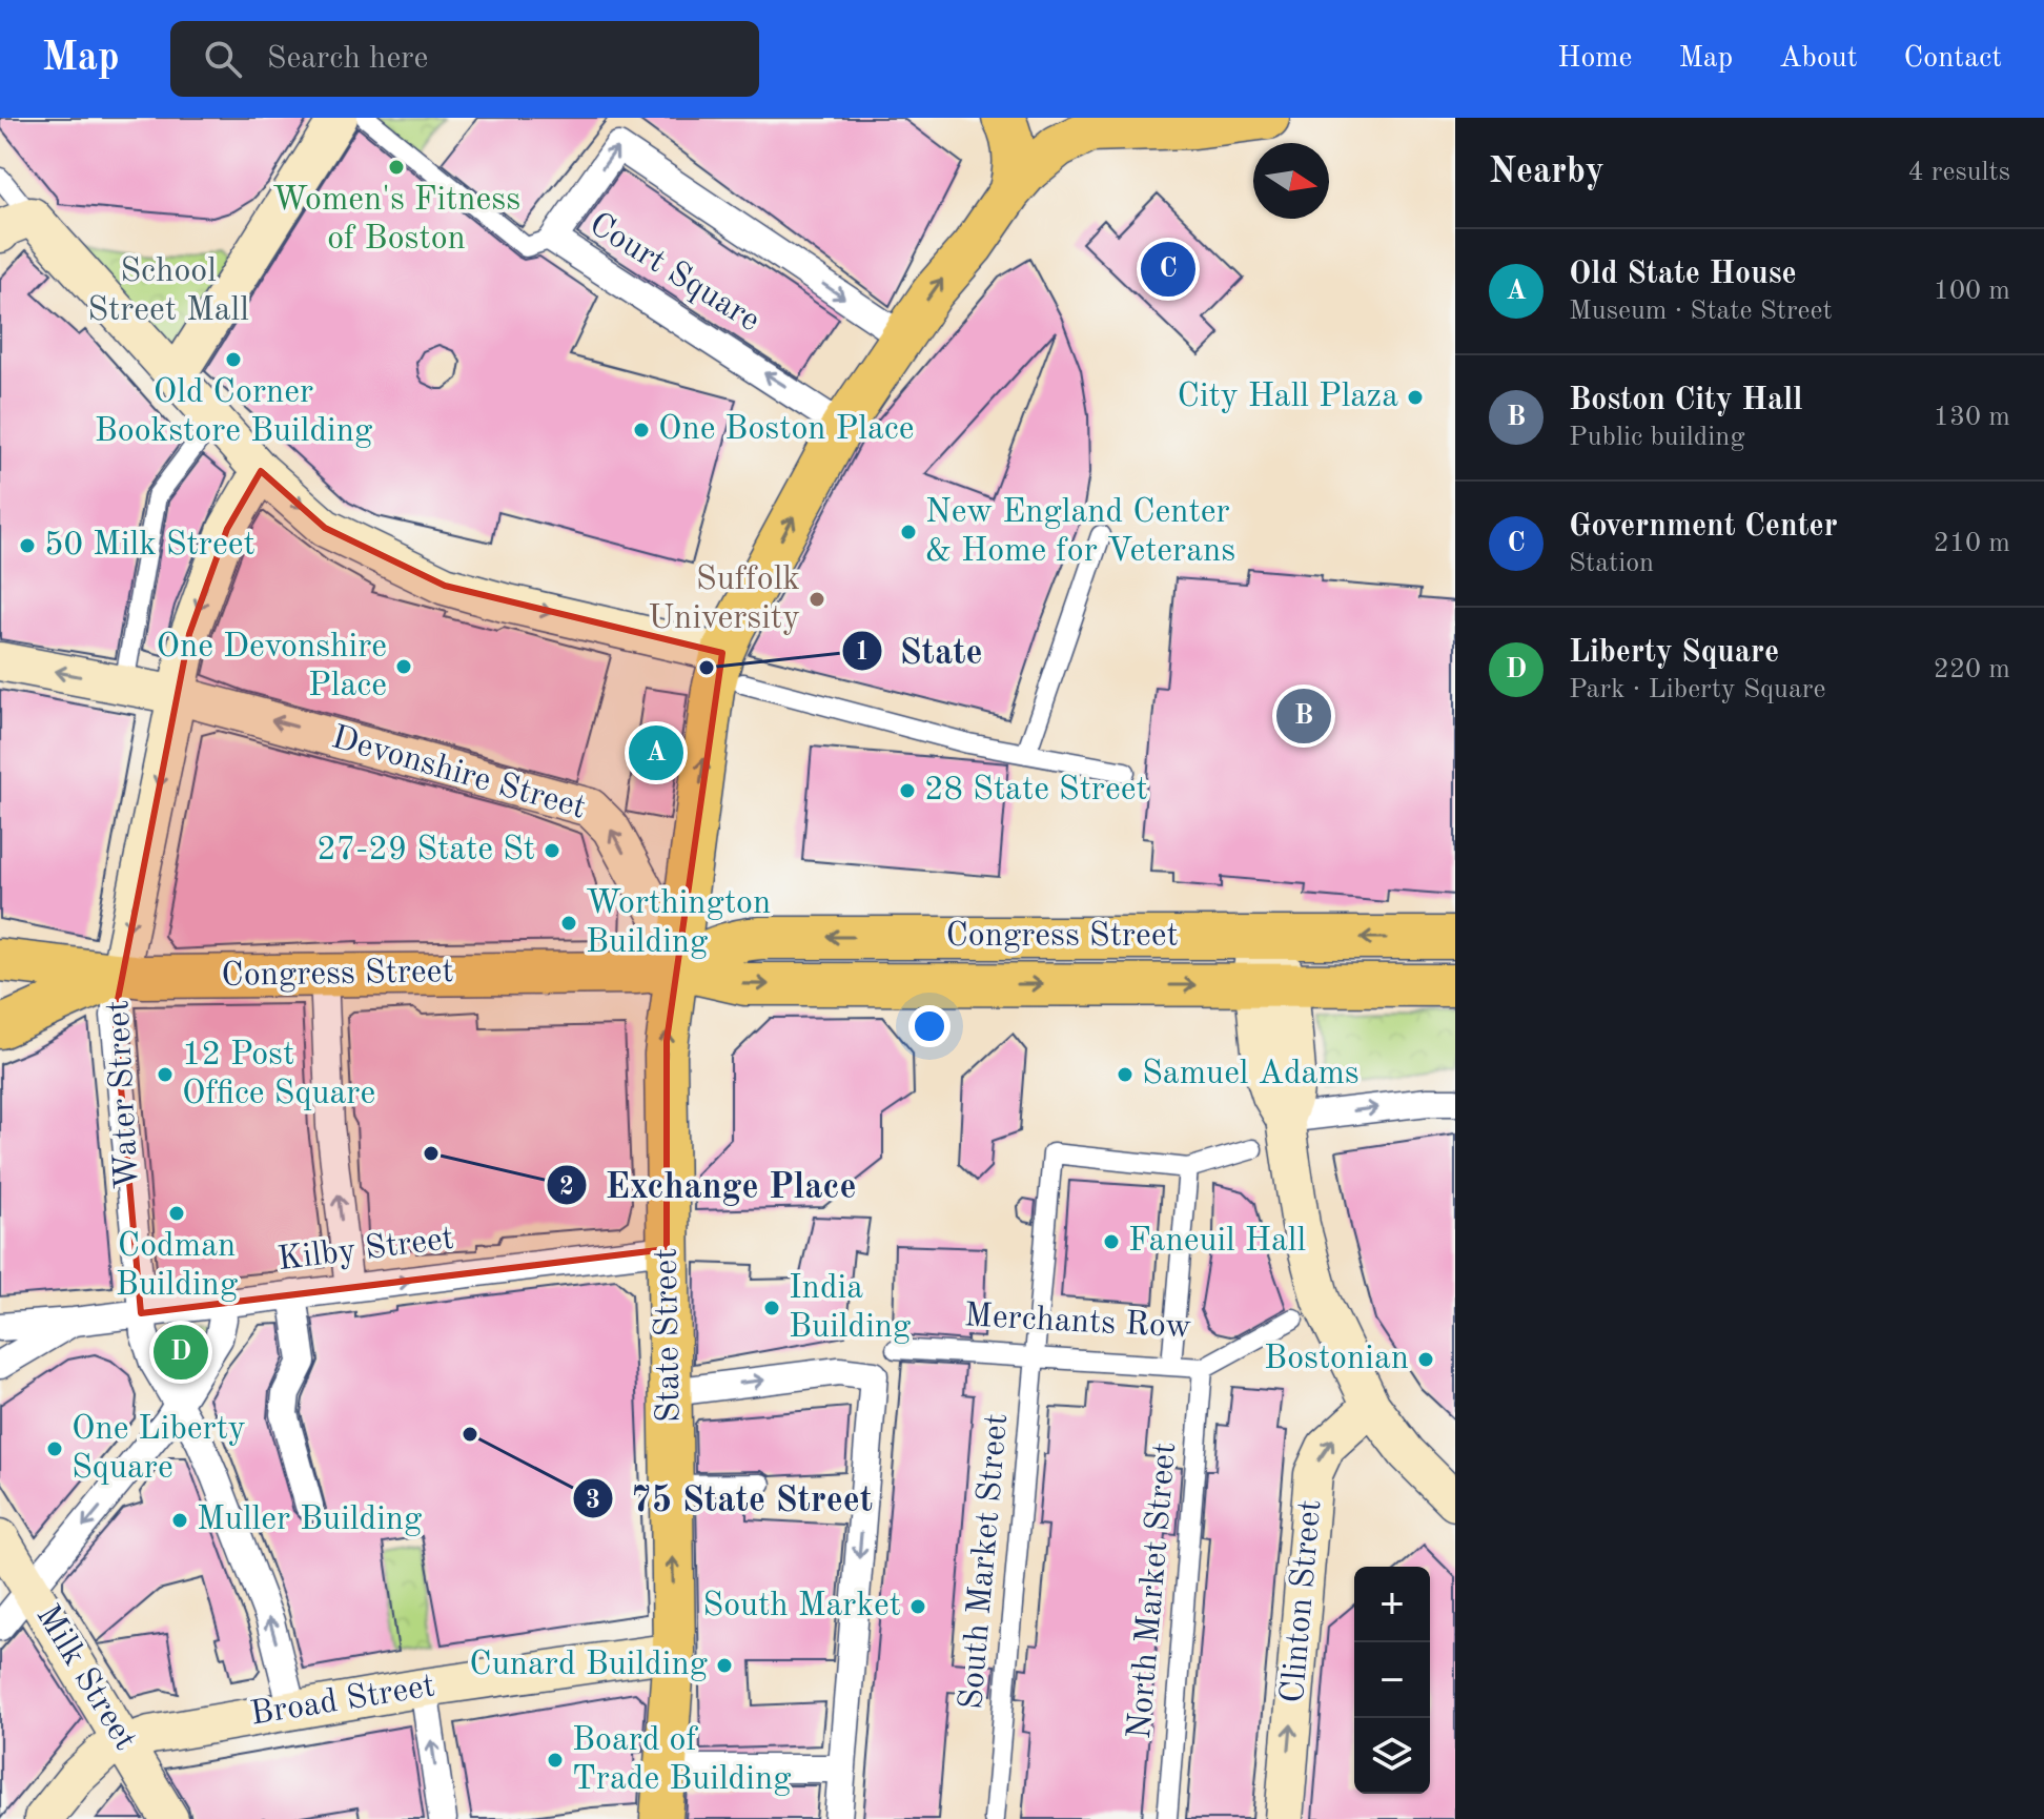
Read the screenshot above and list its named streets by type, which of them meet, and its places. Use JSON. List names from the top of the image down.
{
  "streets": {
    "main road": [
      "Devonshire Street",
      "Congress Street",
      "Water Street",
      "State Street",
      "Clinton Street",
      "Milk Street",
      "Broad Street"
    ],
    "street": [
      "Court Square",
      "Kilby Street",
      "Merchants Row",
      "South Market Street",
      "North Market Street"
    ]
  },
  "crossings": [
    ["Court Square", "State Street"],
    ["Devonshire Street", "Congress Street"],
    ["Devonshire Street", "Water Street"],
    ["Devonshire Street", "State Street"],
    ["Congress Street", "Water Street"],
    ["Congress Street", "State Street"],
    ["Water Street", "Kilby Street"],
    ["Water Street", "Broad Street"],
    ["Kilby Street", "State Street"],
    ["Merchants Row", "South Market Street"],
    ["Merchants Row", "North Market Street"],
    ["State Street", "Broad Street"],
    ["Milk Street", "Broad Street"]
  ],
  "one_way": ["Kilby Street", "State Street", "Clinton Street"],
  "parks": ["School Street Mall"],
  "places": [
    "Women's Fitness of Boston",
    "Old Corner Bookstore Building",
    "City Hall Plaza",
    "One Boston Place",
    "New England Center & Home for Veterans",
    "50 Milk Street",
    "Suffolk University",
    "One Devonshire Place",
    "State",
    "28 State Street",
    "27-29 State St",
    "Worthington Building",
    "12 Post Office Square",
    "Samuel Adams",
    "Exchange Place",
    "Codman Building",
    "Faneuil Hall",
    "India Building",
    "Bostonian",
    "75 State Street",
    "One Liberty Square",
    "Muller Building",
    "South Market",
    "Cunard Building",
    "Board of Trade Building"
  ],
  "north": "right",
  "page": {
    "header": "Map",
    "search": "Search here",
    "nav": [
      "Home",
      "Map",
      "About",
      "Contact"
    ],
    "heading": ["Nearby", "4 results"],
    "list": [
      {
        "mark": "A",
        "name": "Old State House",
        "note": "Museum · State Street",
        "value": "100 m"
      },
      {
        "mark": "B",
        "name": "Boston City Hall",
        "note": "Public building",
        "value": "130 m"
      },
      {
        "mark": "C",
        "name": "Government Center",
        "note": "Station",
        "value": "210 m"
      },
      {
        "mark": "D",
        "name": "Liberty Square",
        "note": "Park · Liberty Square",
        "value": "220 m"
      }
    ],
    "pins": [
      "C",
      "B",
      "A",
      "D"
    ],
    "map_buttons": ["+", "−"]
  }
}
